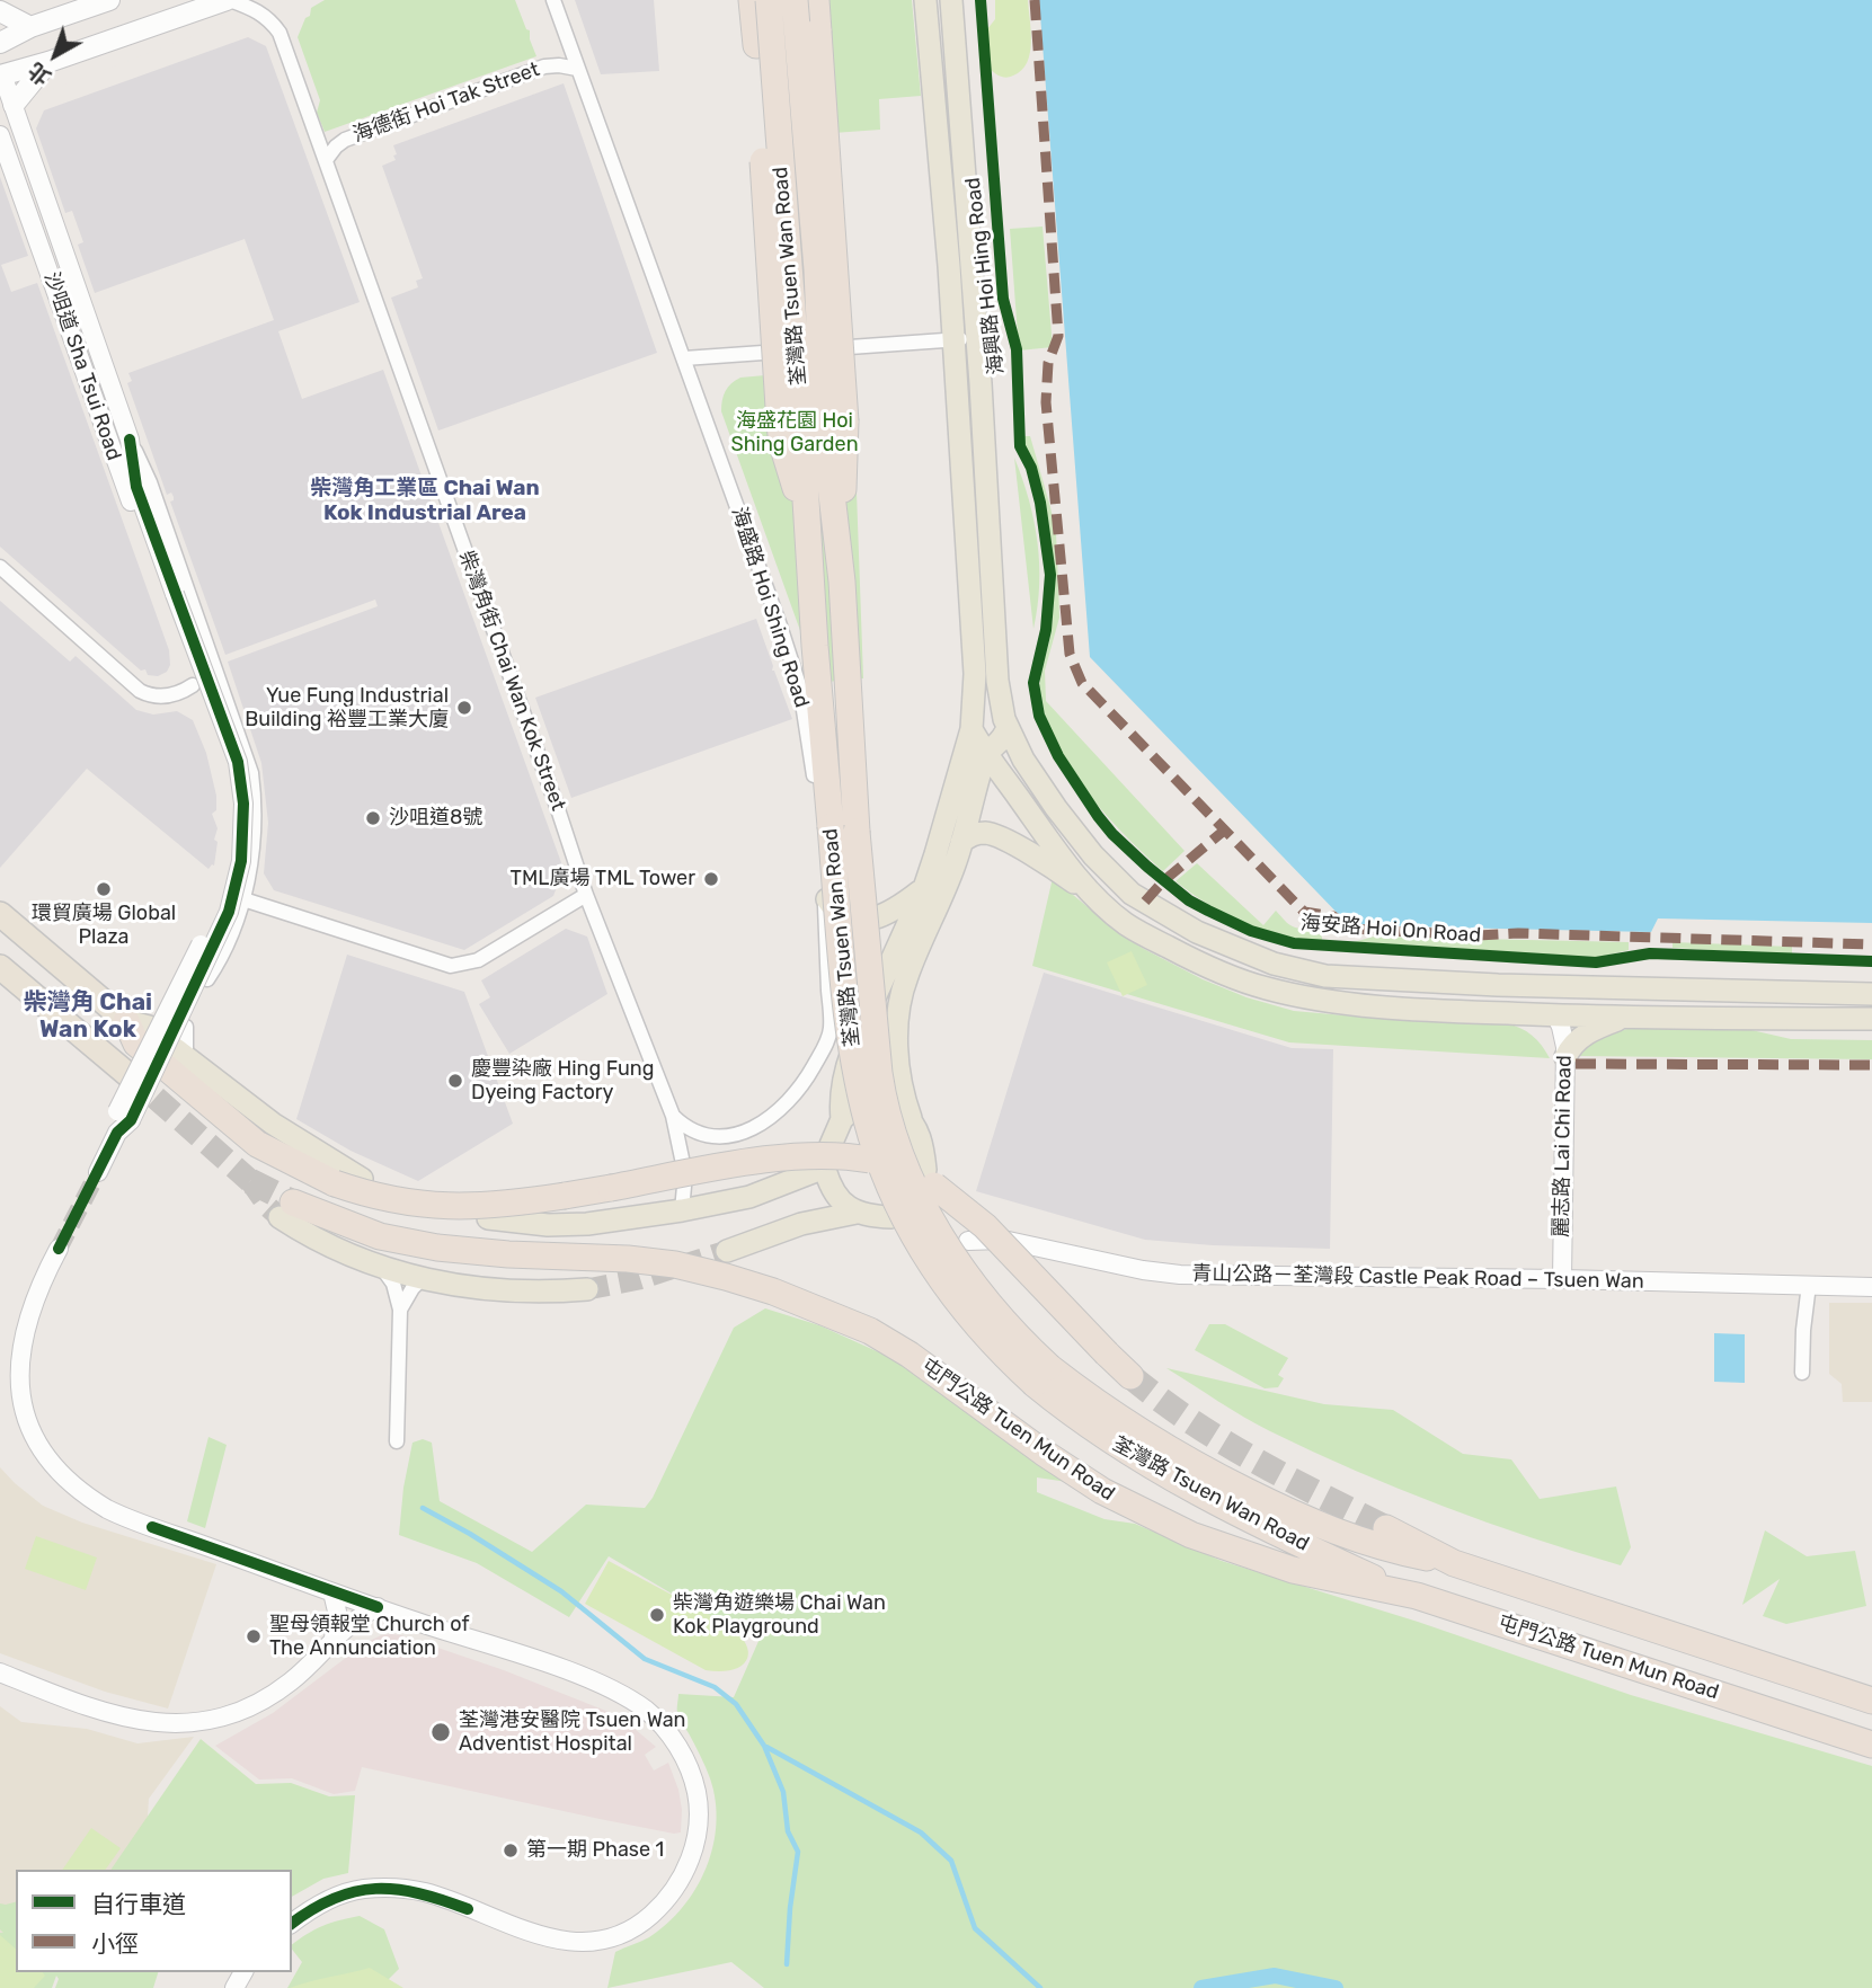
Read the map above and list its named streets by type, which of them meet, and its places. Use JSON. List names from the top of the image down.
{
  "streets": {
    "highway": ["荃灣路 Tsuen Wan Road", "屯門公路 Tuen Mun Road"],
    "main road": ["海興路 Hoi Hing Road"],
    "street": [
      "海德街 Hoi Tak Street",
      "沙咀道 Sha Tsui Road",
      "海盛路 Hoi Shing Road",
      "柴灣角街 Chai Wan Kok Street",
      "麗志路 Lai Chi Road",
      "青山公路－荃灣段 Castle Peak Road – Tsuen Wan"
    ],
    "cycle path": ["海安路 Hoi On Road"]
  },
  "crossings": [
    ["海德街 Hoi Tak Street", "海盛路 Hoi Shing Road"],
    ["海德街 Hoi Tak Street", "柴灣角街 Chai Wan Kok Street"],
    ["荃灣路 Tsuen Wan Road", "屯門公路 Tuen Mun Road"],
    ["海盛路 Hoi Shing Road", "柴灣角街 Chai Wan Kok Street"],
    ["麗志路 Lai Chi Road", "青山公路－荃灣段 Castle Peak Road – Tsuen Wan"]
  ],
  "districts": ["柴灣角工業區 Chai Wan Kok Industrial Area", "柴灣角 Chai Wan Kok"],
  "parks": ["海盛花園 Hoi Shing Garden"],
  "places": [
    "Yue Fung Industrial Building 裕豐工業大廈",
    "沙咀道8號",
    "TML廣場 TML Tower",
    "環貿廣場 Global Plaza",
    "慶豐染廠 Hing Fung Dyeing Factory",
    "柴灣角遊樂場 Chai Wan Kok Playground",
    "聖母領報堂 Church of The Annunciation",
    "荃灣港安醫院 Tsuen Wan Adventist Hospital",
    "第一期 Phase 1"
  ],
  "legend": ["自行車道", "小徑"],
  "north": "bottom left"
}
